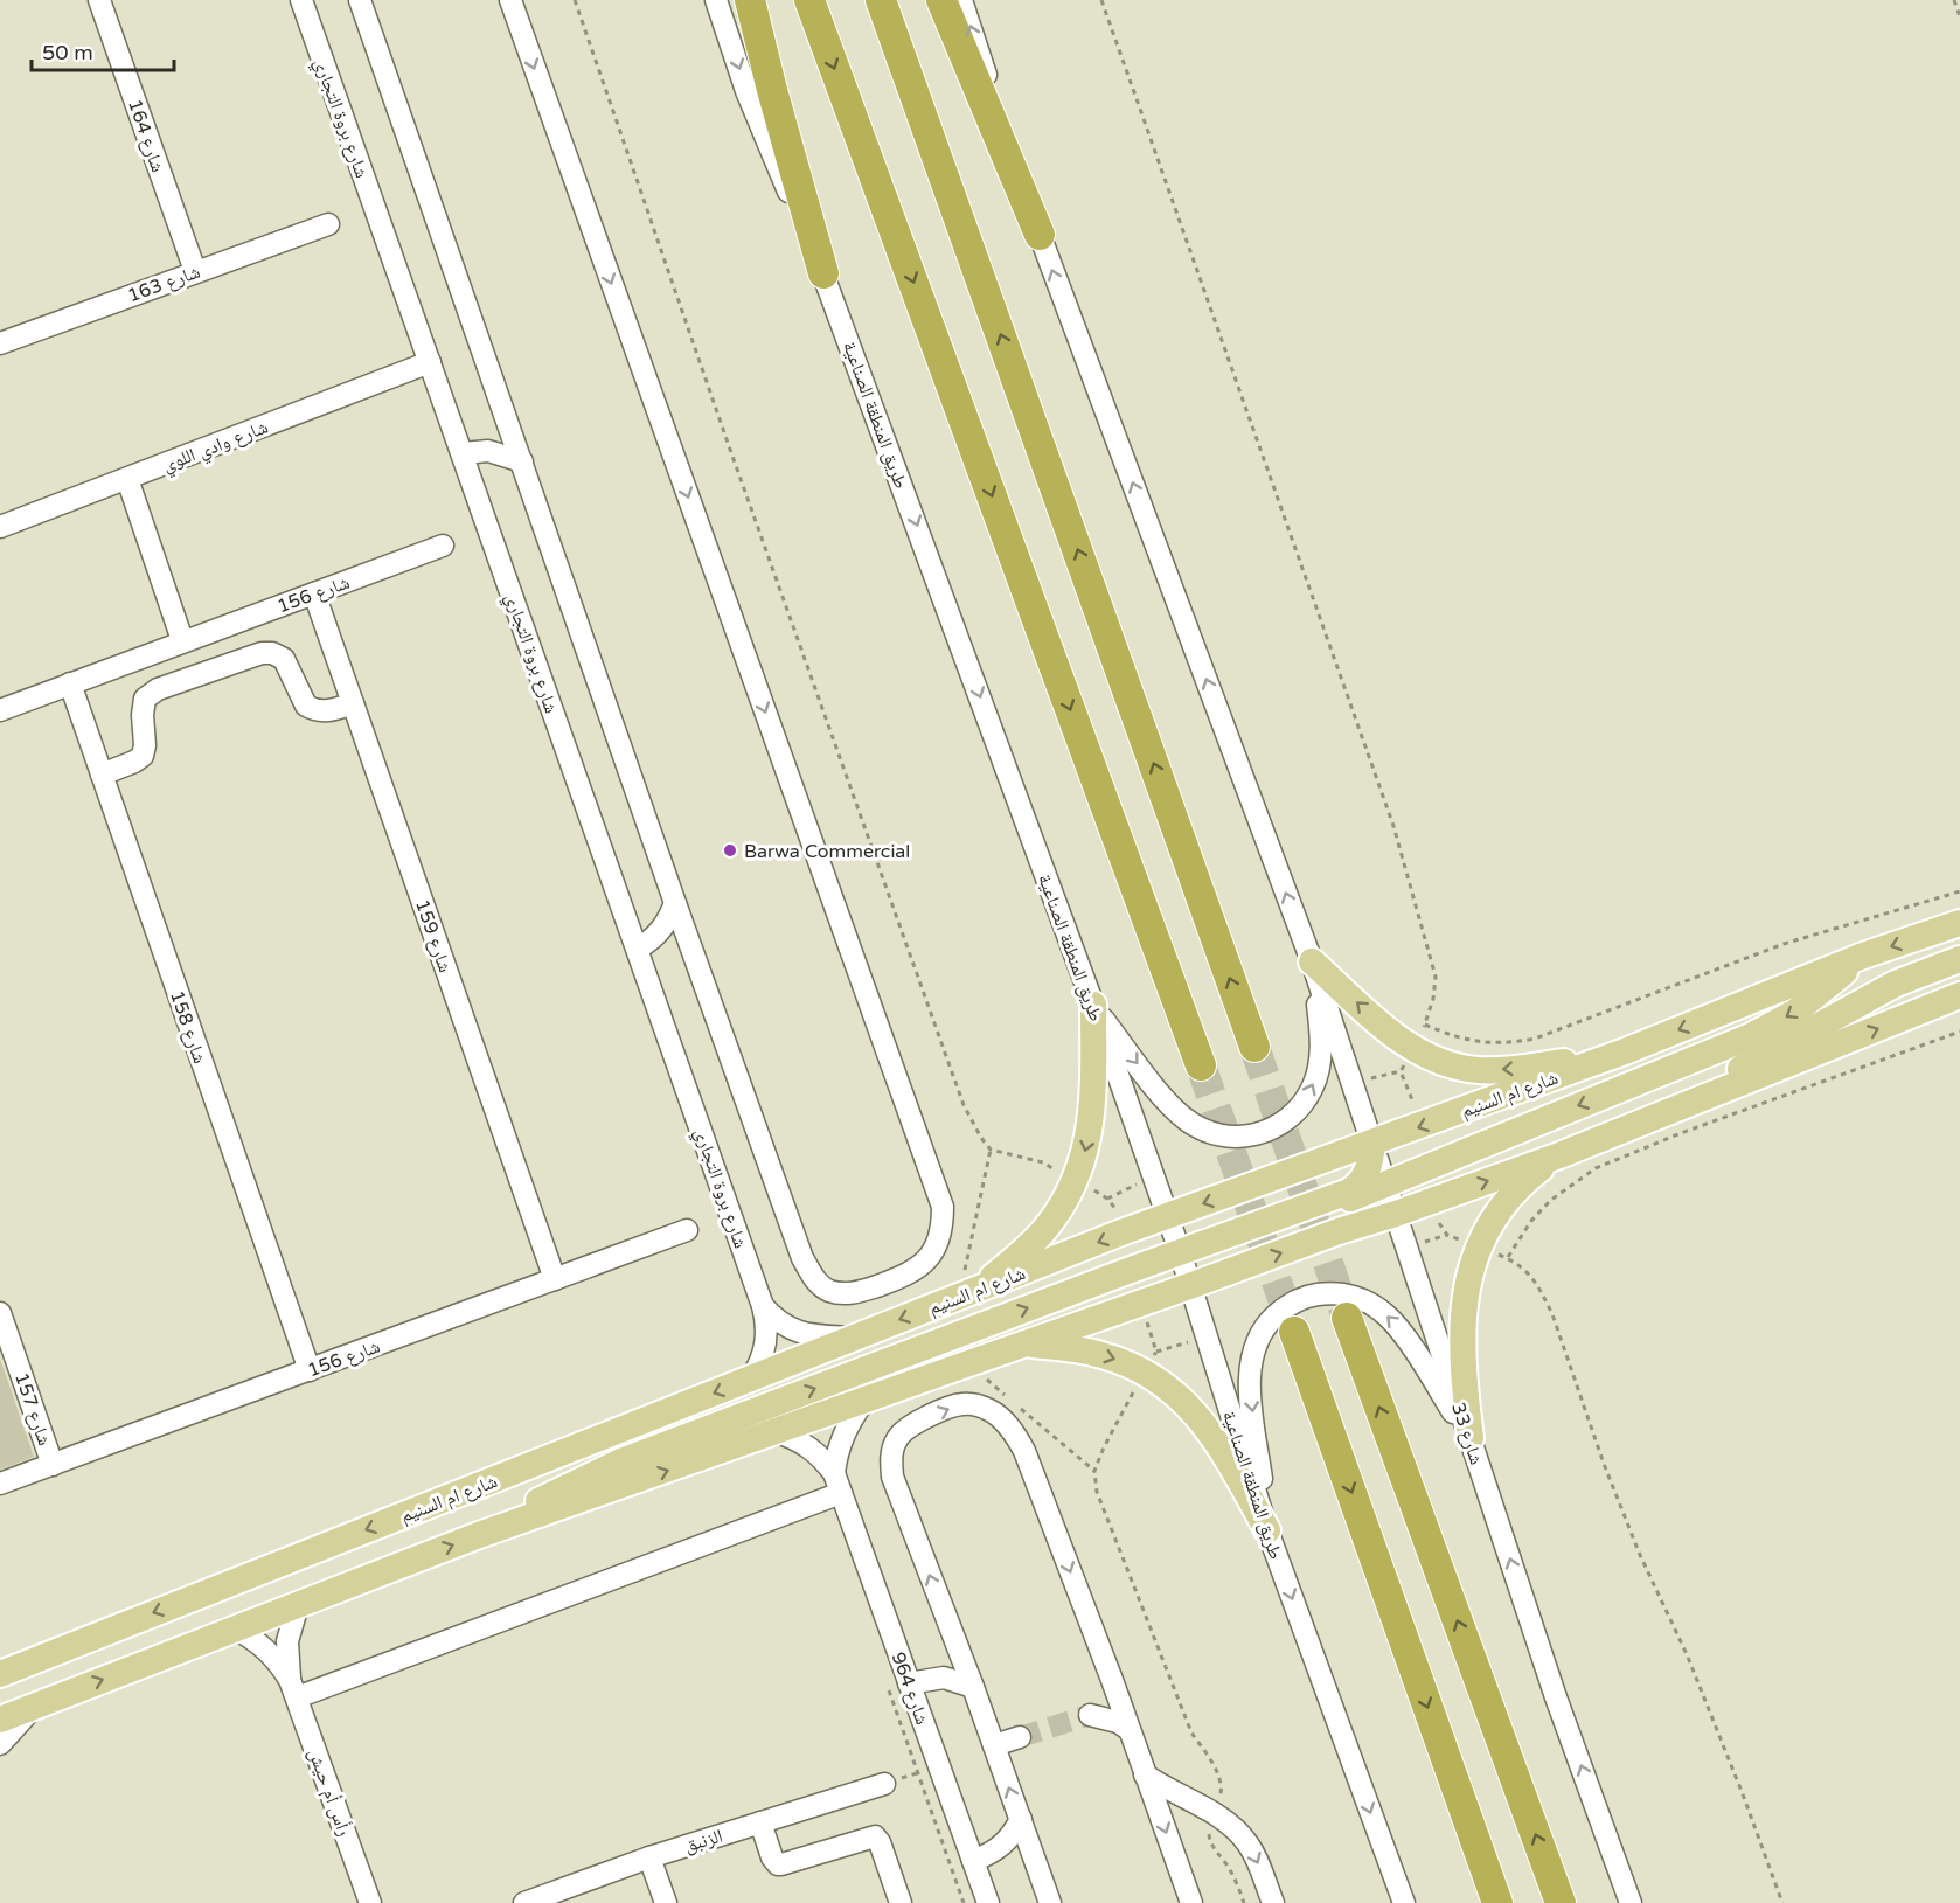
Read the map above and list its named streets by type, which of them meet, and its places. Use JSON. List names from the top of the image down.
{
  "streets": {
    "main road": ["شارع ام السنيم"],
    "street": [
      "شارع بروة التجاري",
      "شارع 164",
      "شارع 163",
      "طريق المنطقة الصناعية",
      "شارع وادي اللوي",
      "شارع 156",
      "شارع 159",
      "شارع 158",
      "شارع 157",
      "شارع 33",
      "شارع 964",
      "رأس أم حيش",
      "الزنبق"
    ]
  },
  "crossings": [
    ["شارع بروة التجاري", "شارع وادي اللوي"],
    ["شارع بروة التجاري", "شارع ام السنيم"],
    ["شارع 164", "شارع 163"],
    ["طريق المنطقة الصناعية", "شارع ام السنيم"],
    ["شارع 156", "شارع 159"],
    ["شارع 156", "شارع 158"],
    ["شارع 156", "شارع 157"],
    ["شارع ام السنيم", "شارع 33"]
  ],
  "one_way": ["طريق المنطقة الصناعية", "شارع 33"],
  "places": ["Barwa Commercial"],
  "scale_bar": "50 m"
}
